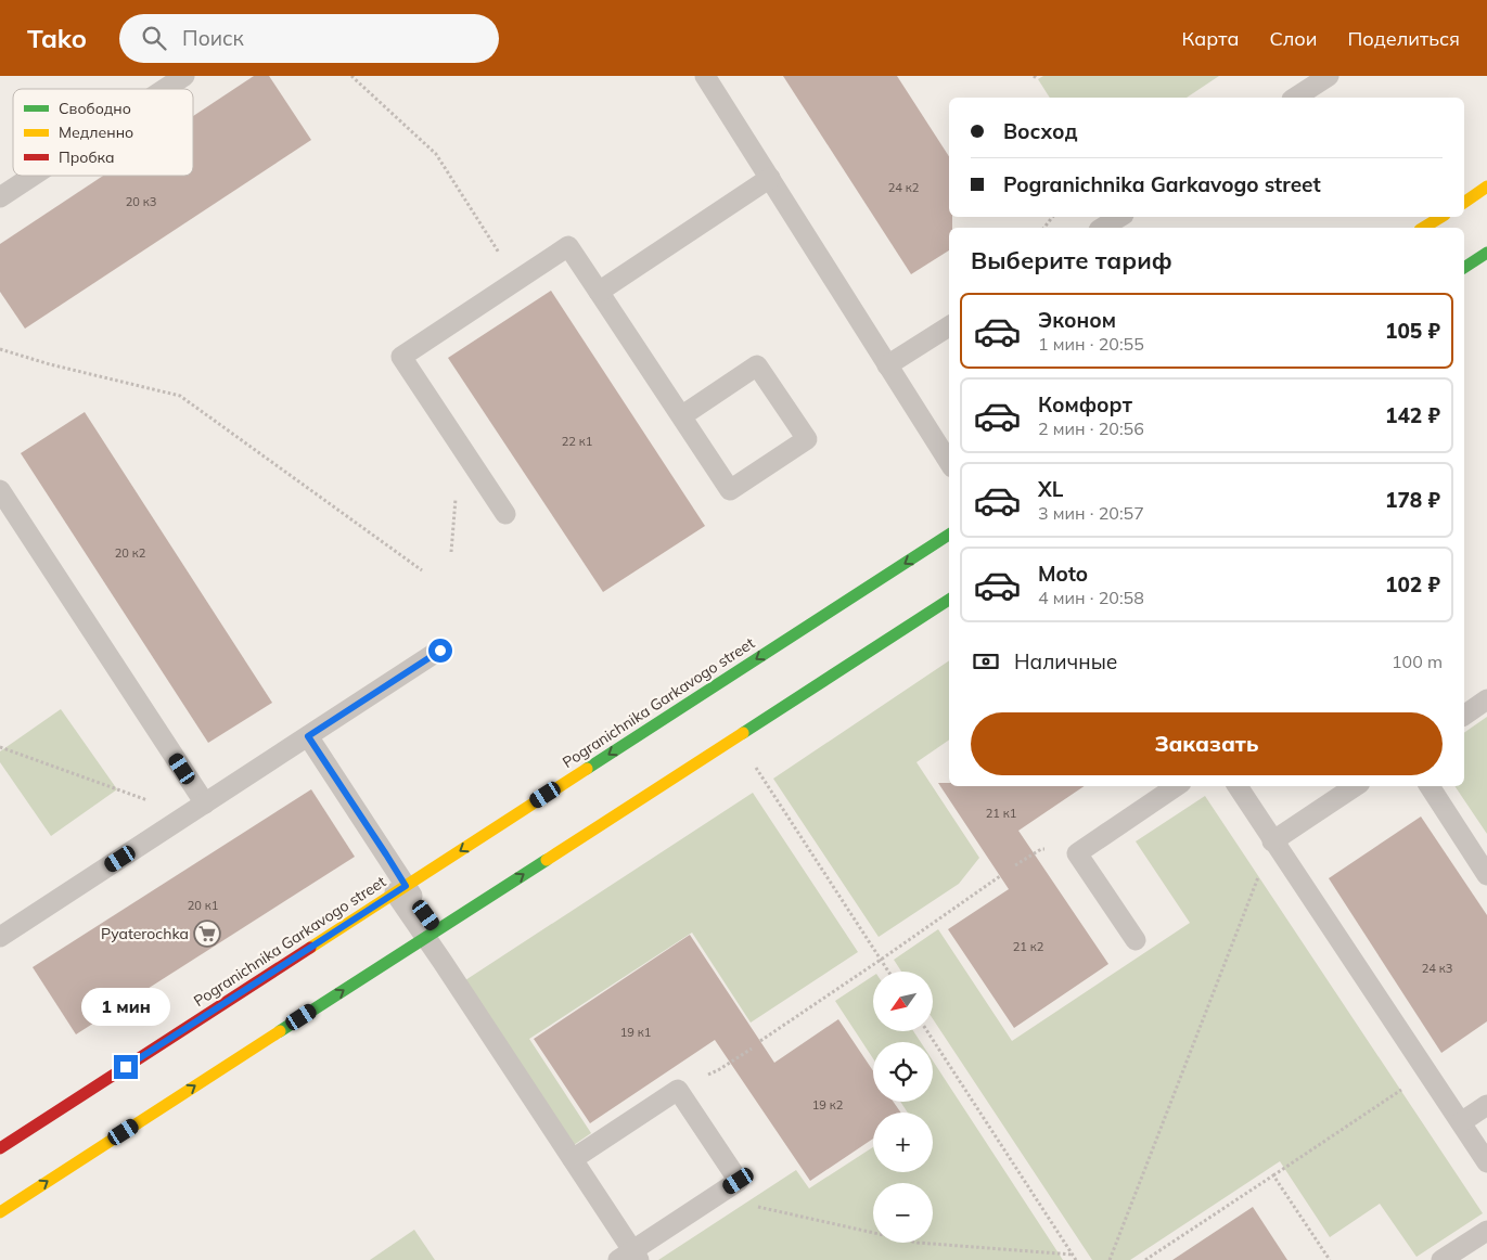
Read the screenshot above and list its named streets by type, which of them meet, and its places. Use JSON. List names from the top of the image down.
{
  "streets": {
    "street": ["Pogranichnika Garkavogo street"]
  },
  "places": {
    "supermarket": ["Pyaterochka"]
  },
  "house_numbers": [
    "24 к2",
    "20 к3",
    "22 к1",
    "20 к2",
    "21 к1",
    "20 к1",
    "21 к2",
    "24 к3",
    "19 к1",
    "19 к2"
  ],
  "legend": ["Свободно", "Медленно", "Пробка"],
  "north": "bottom left",
  "page": {
    "header": "Tako",
    "search": "Поиск",
    "nav": ["Карта", "Слои", "Поделиться"],
    "banner": ["Восход", "Pogranichnika Garkavogo street"],
    "heading": "Выберите тариф",
    "list": [
      {
        "name": "Эконом",
        "note": "1 мин · 20:55",
        "value": "105 ₽"
      },
      {
        "name": "Комфорт",
        "note": "2 мин · 20:56",
        "value": "142 ₽"
      },
      {
        "name": "XL",
        "note": "3 мин · 20:57",
        "value": "178 ₽"
      },
      {
        "name": "Moto",
        "note": "4 мин · 20:58",
        "value": "102 ₽"
      }
    ],
    "pay": ["Наличные", "100 m"],
    "buttons": "Заказать",
    "map_buttons": ["+", "−"],
    "bubble": "1 мин"
  }
}
